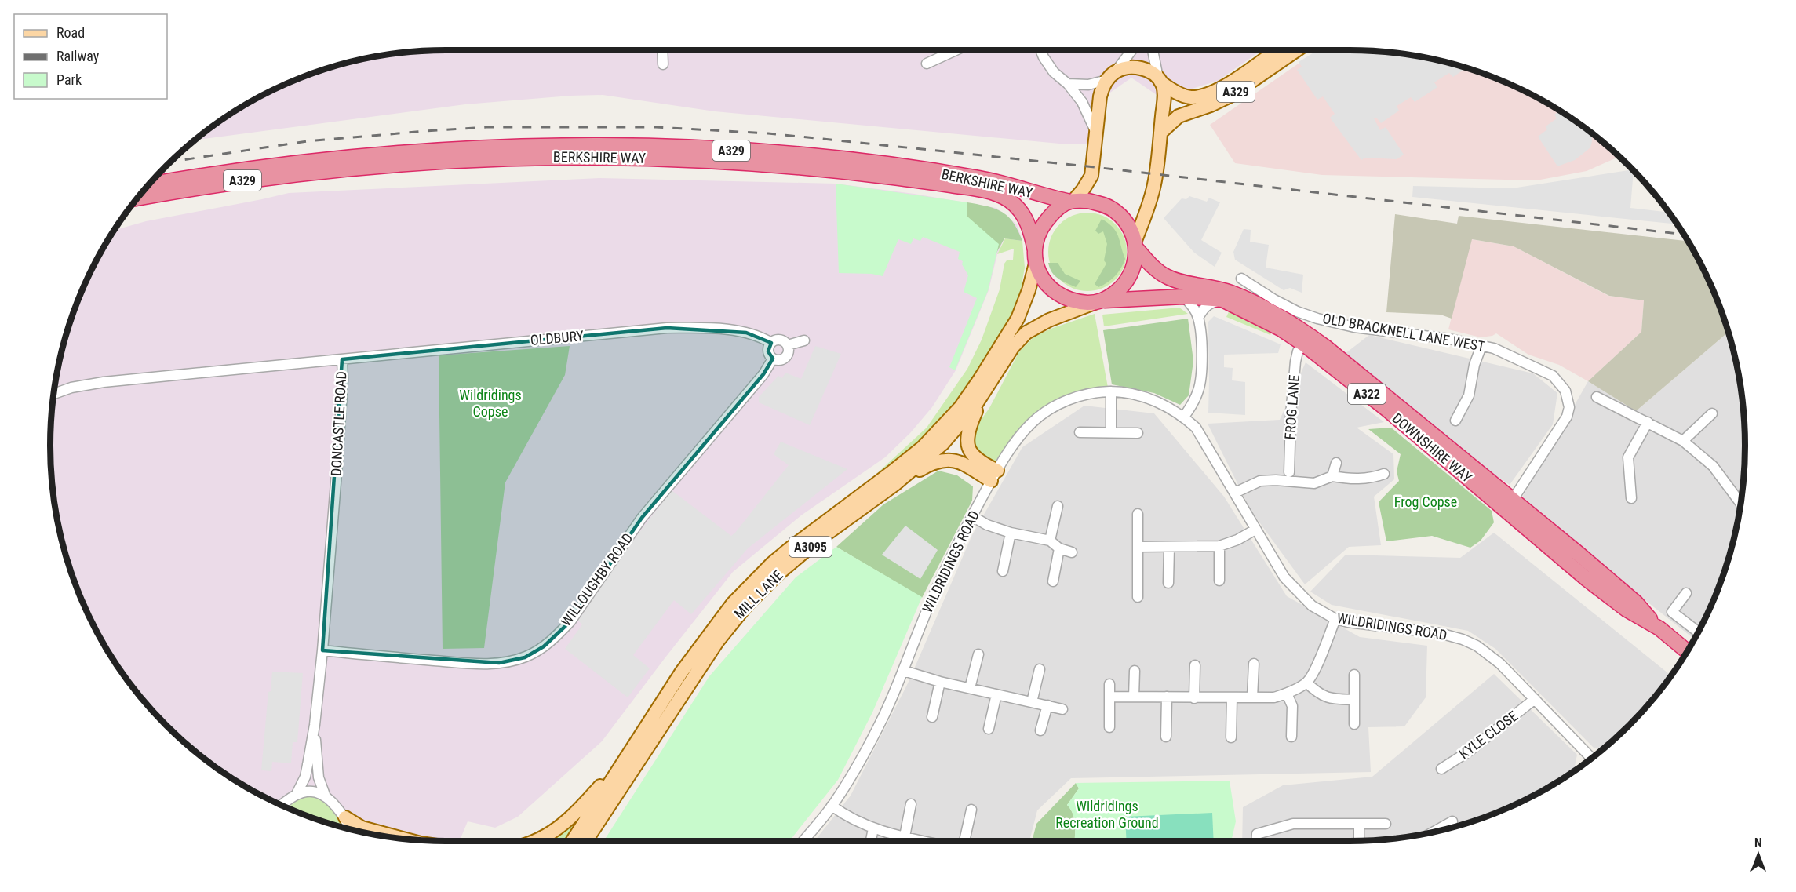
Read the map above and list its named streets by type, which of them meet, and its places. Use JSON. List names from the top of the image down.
{
  "streets": {
    "highway": [
      "A329",
      "BERKSHIRE WAY",
      "A322",
      "DOWNSHIRE WAY"
    ],
    "main road": ["A3095", "MILL LANE"],
    "street": [
      "OLD BRACKNELL LANE WEST",
      "OLDBURY",
      "FROG LANE",
      "DONCASTLE ROAD",
      "WILDRIDINGS ROAD",
      "WILLOUGHBY ROAD",
      "KYLE CLOSE"
    ]
  },
  "crossings": [
    ["BERKSHIRE WAY", "DOWNSHIRE WAY"],
    ["BERKSHIRE WAY", "MILL LANE"],
    ["OLD BRACKNELL LANE WEST", "DOWNSHIRE WAY"],
    ["OLDBURY", "DONCASTLE ROAD"],
    ["OLDBURY", "WILLOUGHBY ROAD"],
    ["FROG LANE", "DOWNSHIRE WAY"],
    ["DONCASTLE ROAD", "WILLOUGHBY ROAD"],
    ["DOWNSHIRE WAY", "MILL LANE"],
    ["A3095", "MILL LANE"],
    ["WILDRIDINGS ROAD", "KYLE CLOSE"]
  ],
  "parks": ["Wildridings Copse", "Frog Copse", "Wildridings Recreation Ground"],
  "legend": ["Road", "Railway", "Park"],
  "north": "top"
}
